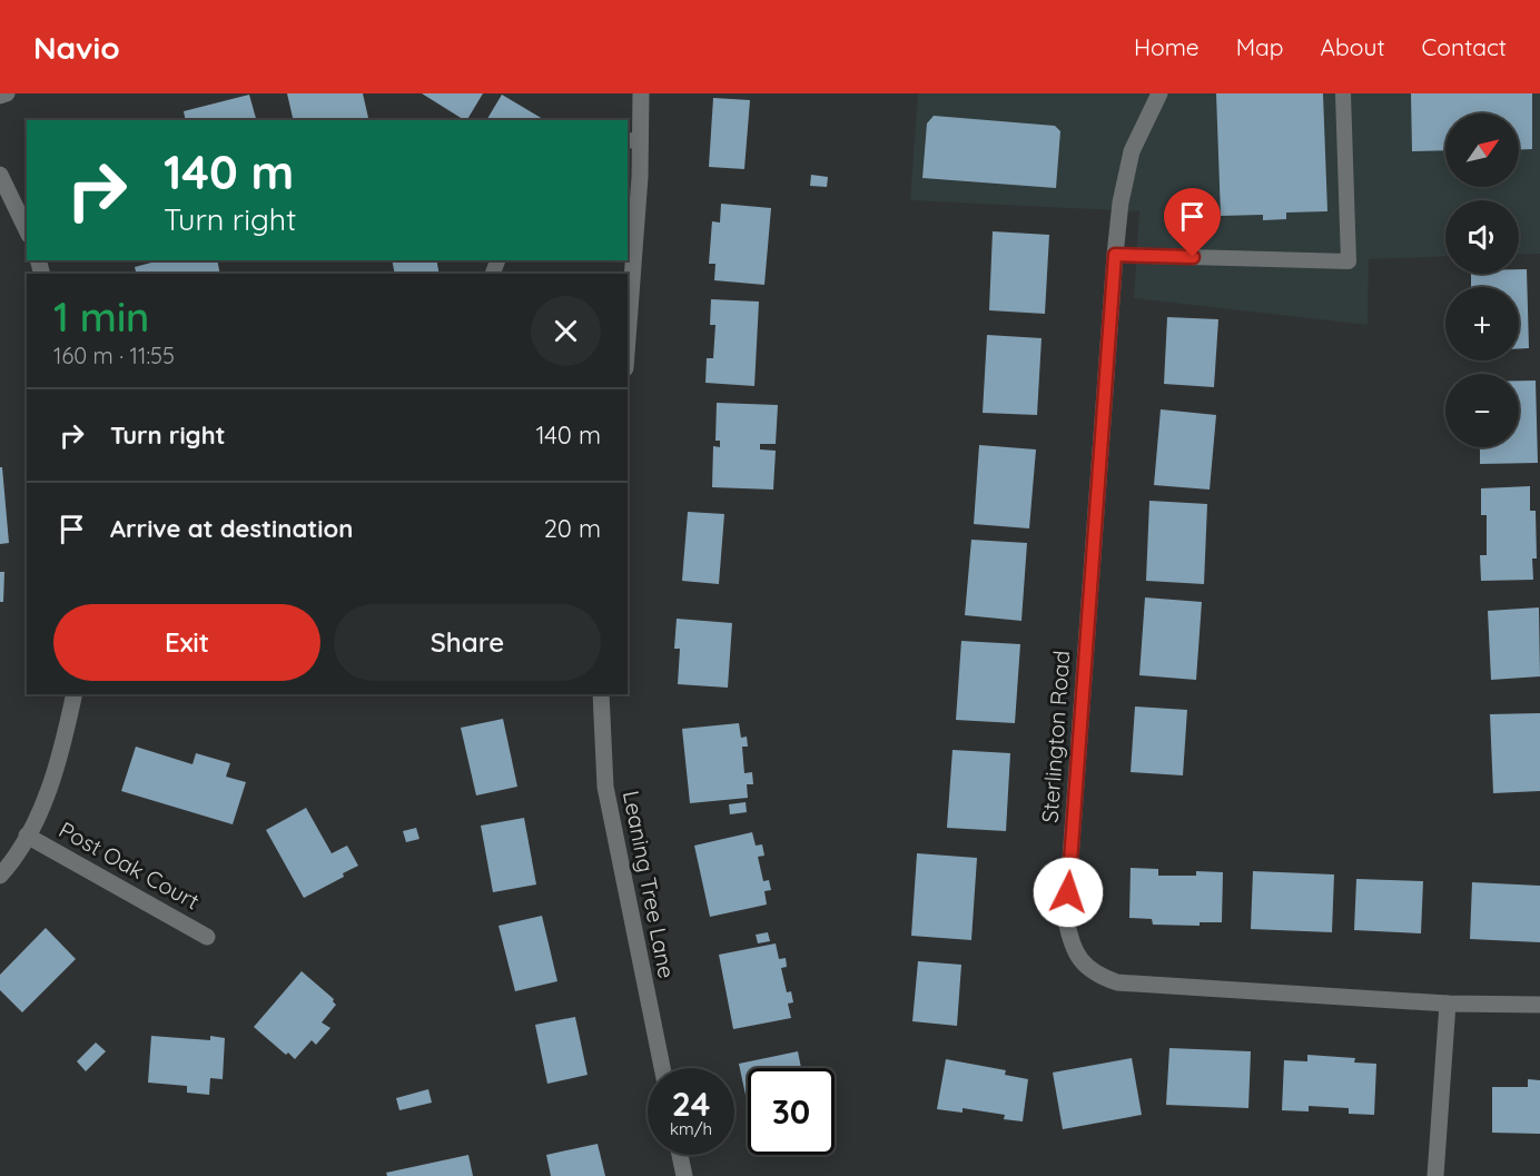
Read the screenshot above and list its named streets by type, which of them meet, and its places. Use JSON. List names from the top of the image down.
{
  "streets": {
    "street": ["Sterlington Road", "Post Oak Court", "Leaning Tree Lane"]
  },
  "north": "top right",
  "page": {
    "header": "Navio",
    "nav": [
      "Home",
      "Map",
      "About",
      "Contact"
    ],
    "map_buttons": ["+", "−"],
    "turn": ["140 m", "Turn right"],
    "heading": ["1 min", "160 m · 11:55"],
    "list": [
      {
        "name": "Turn right",
        "value": "140 m"
      },
      {
        "name": "Arrive at destination",
        "value": "20 m"
      }
    ],
    "buttons": ["Exit", "Share"],
    "speed": "24 km/h",
    "limit": "30"
  }
}
